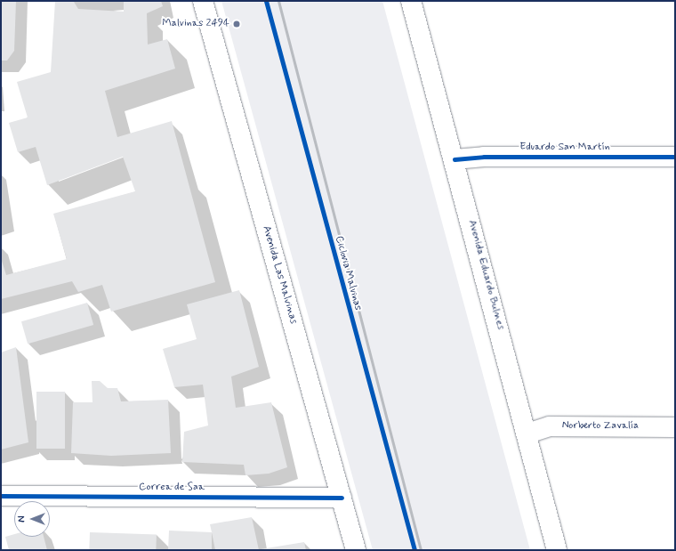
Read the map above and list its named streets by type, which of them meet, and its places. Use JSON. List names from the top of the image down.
{
  "streets": {
    "main road": [
      "Eduardo San Martín",
      "Avenida Las Malvinas",
      "Avenida Eduardo Bulnes",
      "Norberto Zavalía",
      "Correa de Saa"
    ],
    "cycle path": ["Ciclovia Malvinas"]
  },
  "crossings": [
    ["Eduardo San Martín", "Avenida Eduardo Bulnes"],
    ["Avenida Las Malvinas", "Correa de Saa"],
    ["Avenida Eduardo Bulnes", "Norberto Zavalía"]
  ],
  "places": ["Malvinas 2494"],
  "north": "left"
}
